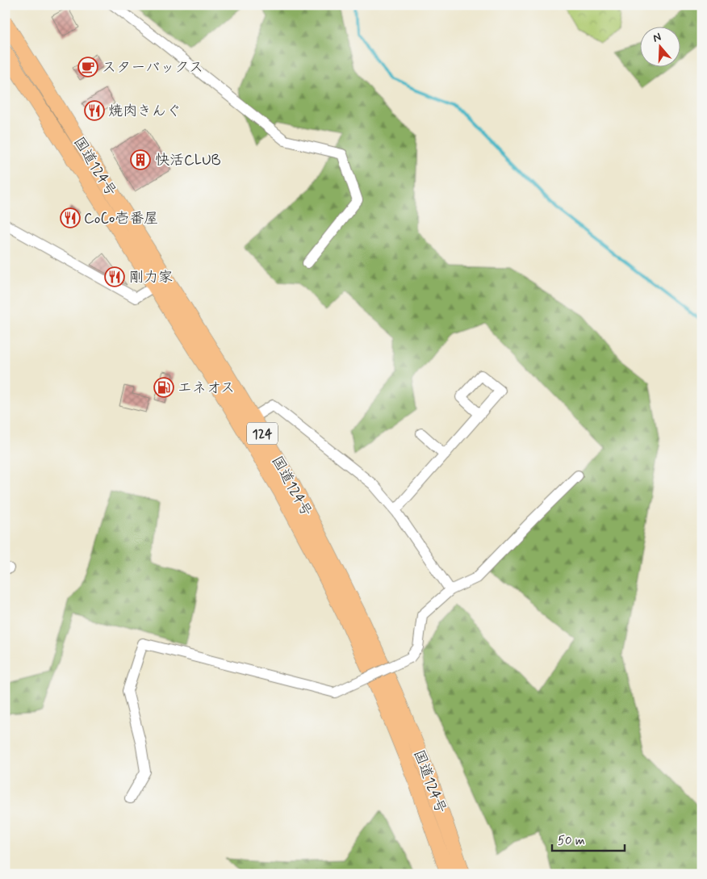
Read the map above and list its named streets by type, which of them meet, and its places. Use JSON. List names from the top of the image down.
{
  "streets": {
    "highway": ["国道124号", "124"]
  },
  "places": {
    "cafe": ["スターバックス"],
    "restaurant": ["焼肉きんぐ", "CoCo壱番屋", "剛力家"],
    "building": ["快活CLUB"],
    "fuel station": ["エネオス"]
  },
  "scale_bar": "50 m",
  "north": "top"
}
